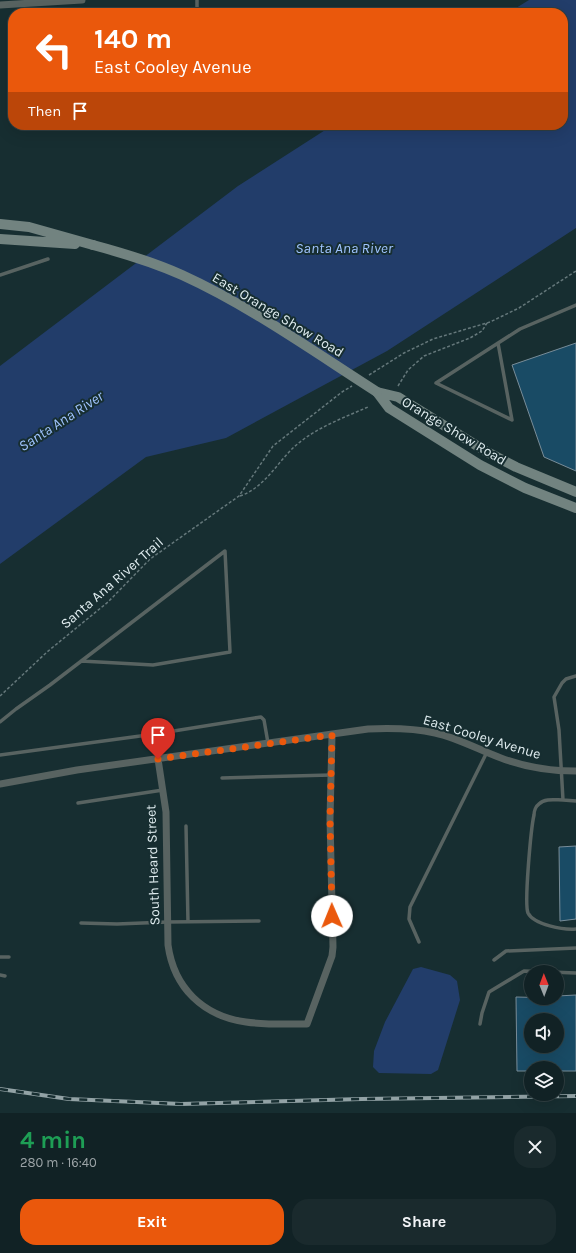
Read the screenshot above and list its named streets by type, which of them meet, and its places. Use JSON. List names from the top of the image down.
{
  "streets": {
    "main road": ["East Orange Show Road", "Orange Show Road"],
    "street": ["East Cooley Avenue", "South Heard Street"],
    "path": ["Santa Ana River Trail"]
  },
  "crossings": [
    ["East Orange Show Road", "Orange Show Road"],
    ["East Cooley Avenue", "South Heard Street"]
  ],
  "water": ["Santa Ana River"],
  "north": "top",
  "page": {
    "turn": ["140 m", "East Cooley Avenue"],
    "then": "Then",
    "heading": ["4 min", "280 m · 16:40"],
    "buttons": ["Exit", "Share"]
  }
}
